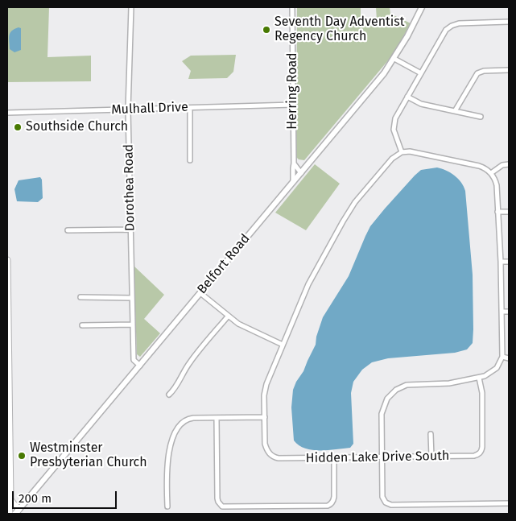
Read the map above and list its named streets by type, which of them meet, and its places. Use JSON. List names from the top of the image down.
{
  "streets": {
    "street": [
      "Herring Road",
      "Mulhall Drive",
      "Dorothea Road",
      "Belfort Road",
      "Hidden Lake Drive South"
    ]
  },
  "crossings": [
    ["Herring Road", "Mulhall Drive"],
    ["Herring Road", "Belfort Road"],
    ["Mulhall Drive", "Dorothea Road"],
    ["Dorothea Road", "Belfort Road"]
  ],
  "places": ["Seventh Day Adventist Regency Church", "Southside Church", "Westminster Presbyterian Church"],
  "scale_bar": "200 m"
}
